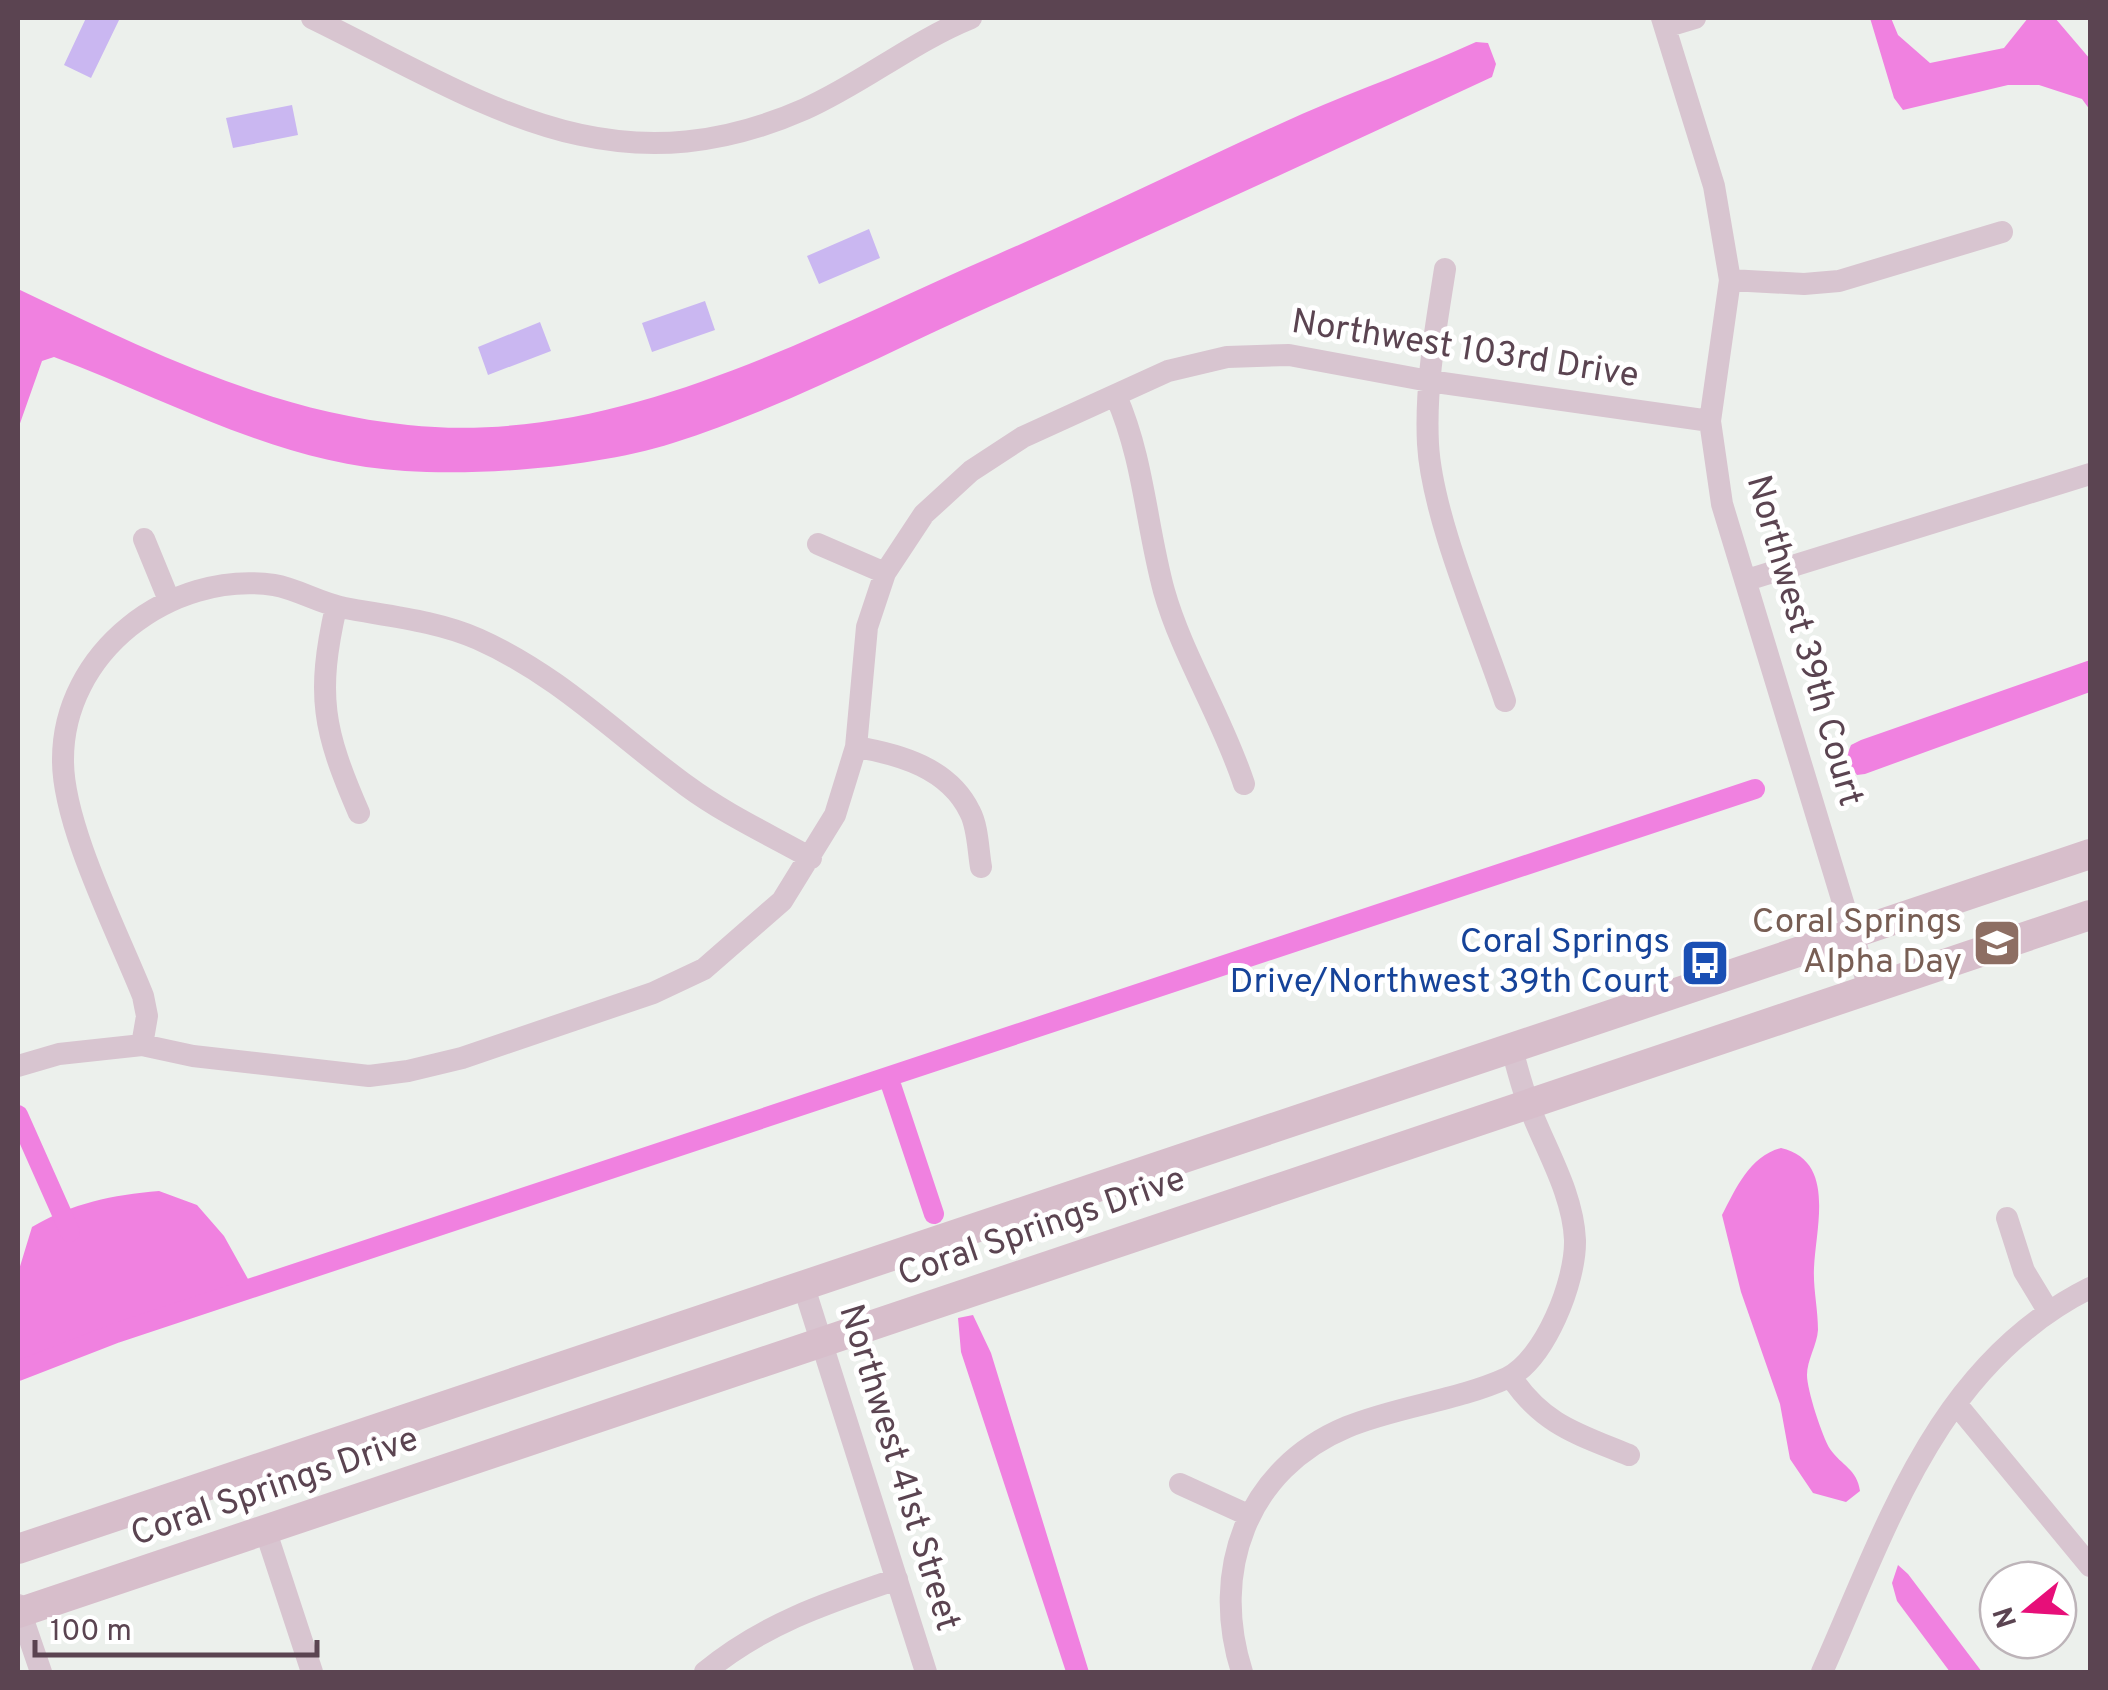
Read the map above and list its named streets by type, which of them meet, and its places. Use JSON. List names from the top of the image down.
{
  "streets": {
    "main road": ["Coral Springs Drive"],
    "street": ["Northwest 103rd Drive", "Northwest 39th Court", "Northwest 41st Street"]
  },
  "crossings": [
    ["Northwest 103rd Drive", "Northwest 39th Court"],
    ["Northwest 39th Court", "Coral Springs Drive"],
    ["Coral Springs Drive", "Northwest 41st Street"]
  ],
  "places": {
    "school or university": ["Coral Springs Alpha Day"],
    "bus stop": ["Coral Springs Drive/Northwest 39th Court"]
  },
  "scale_bar": "100 m",
  "north": "left"
}
